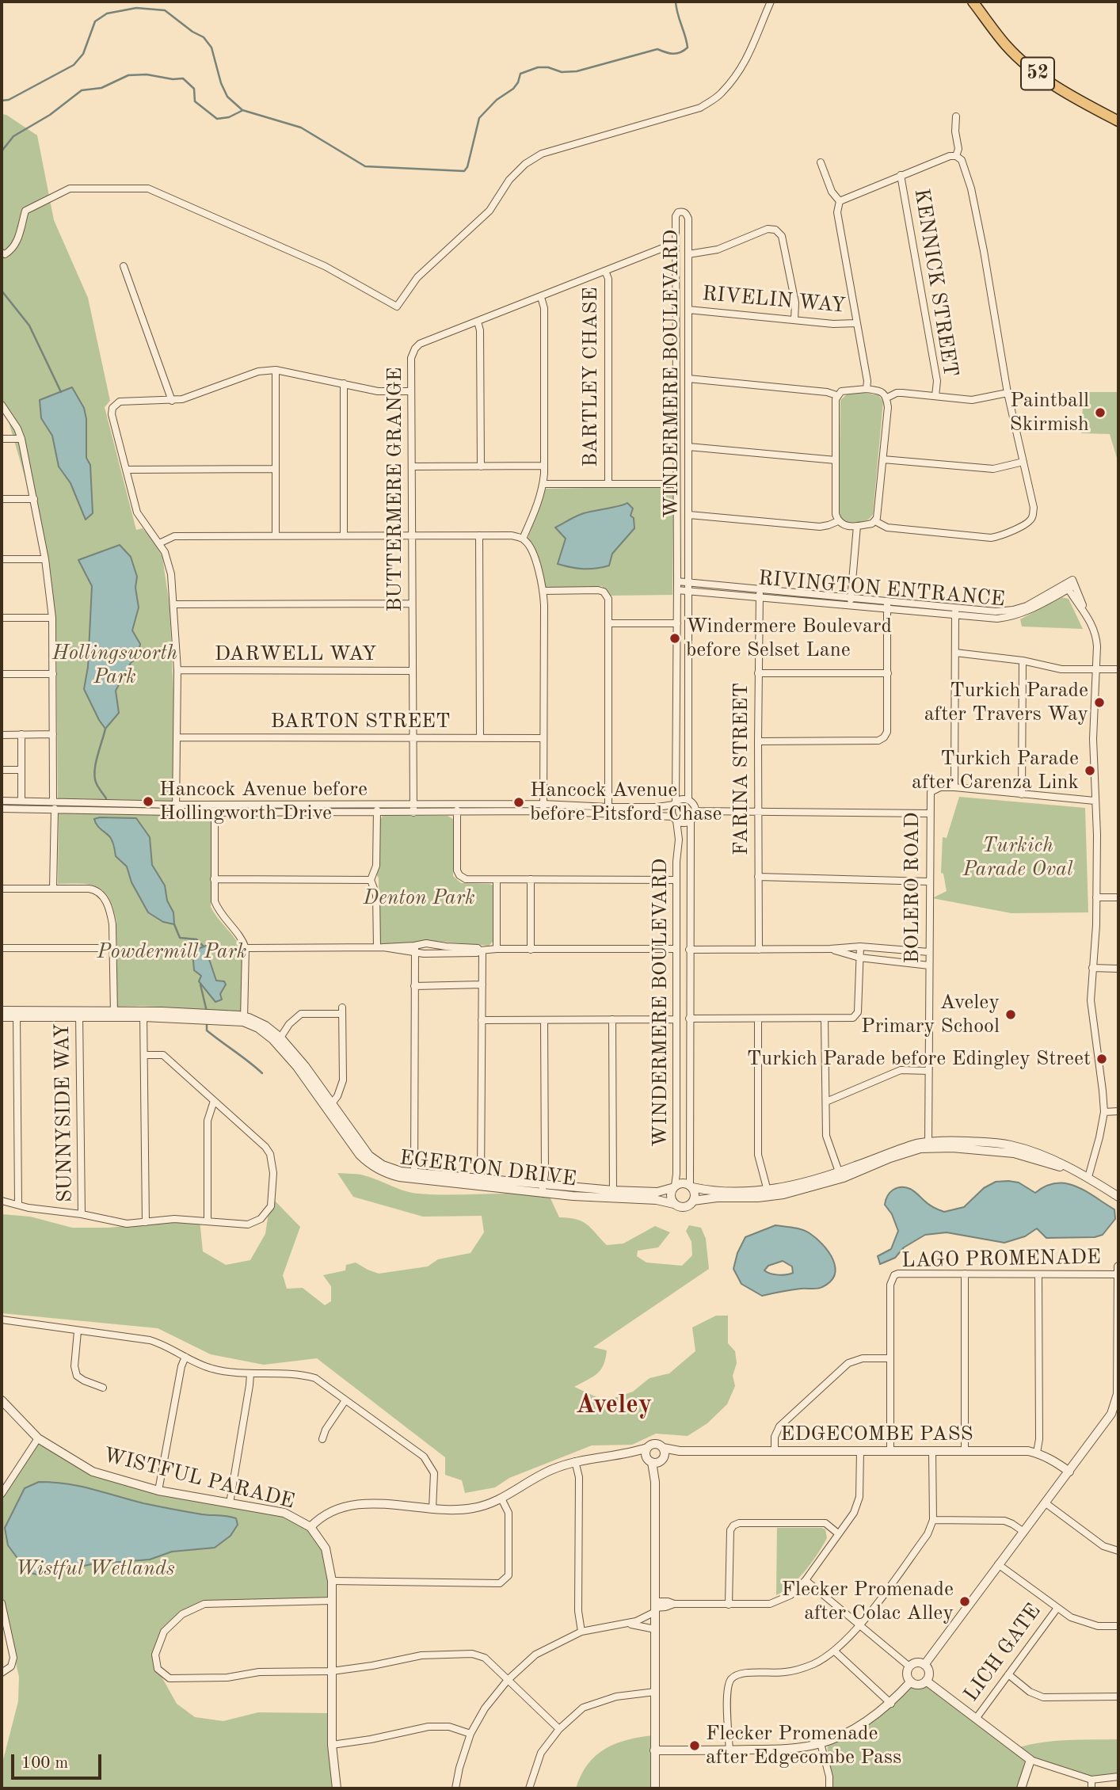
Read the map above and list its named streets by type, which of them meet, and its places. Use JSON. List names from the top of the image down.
{
  "streets": {
    "main road": ["52"],
    "street": [
      "KENNICK STREET",
      "RIVELIN WAY",
      "WINDERMERE BOULEVARD",
      "BARTLEY CHASE",
      "BUTTERMERE GRANGE",
      "RIVINGTON ENTRANCE",
      "DARWELL WAY",
      "BARTON STREET",
      "FARINA STREET",
      "BOLERO ROAD",
      "SUNNYSIDE WAY",
      "EGERTON DRIVE",
      "LAGO PROMENADE",
      "EDGECOMBE PASS",
      "WISTFUL PARADE",
      "LICH GATE"
    ]
  },
  "crossings": [
    ["RIVELIN WAY", "WINDERMERE BOULEVARD"],
    ["WINDERMERE BOULEVARD", "BUTTERMERE GRANGE"],
    ["WINDERMERE BOULEVARD", "RIVINGTON ENTRANCE"],
    ["WINDERMERE BOULEVARD", "EGERTON DRIVE"],
    ["BARTLEY CHASE", "BUTTERMERE GRANGE"],
    ["BUTTERMERE GRANGE", "DARWELL WAY"],
    ["BUTTERMERE GRANGE", "BARTON STREET"],
    ["RIVINGTON ENTRANCE", "FARINA STREET"],
    ["SUNNYSIDE WAY", "EGERTON DRIVE"],
    ["LAGO PROMENADE", "EDGECOMBE PASS"]
  ],
  "districts": ["Aveley"],
  "parks": [
    "Hollingsworth Park",
    "Turkich Parade Oval",
    "Denton Park",
    "Powdermill Park",
    "Wistful Wetlands"
  ],
  "places": [
    "Paintball Skirmish",
    "Windermere Boulevard before Selset Lane",
    "Turkich Parade after Travers Way",
    "Turkich Parade after Carenza Link",
    "Hancock Avenue before Hollingworth Drive",
    "Hancock Avenue before Pitsford Chase",
    "Aveley Primary School",
    "Turkich Parade before Edingley Street",
    "Flecker Promenade after Colac Alley",
    "Flecker Promenade after Edgecombe Pass"
  ],
  "scale_bar": "100 m"
}
